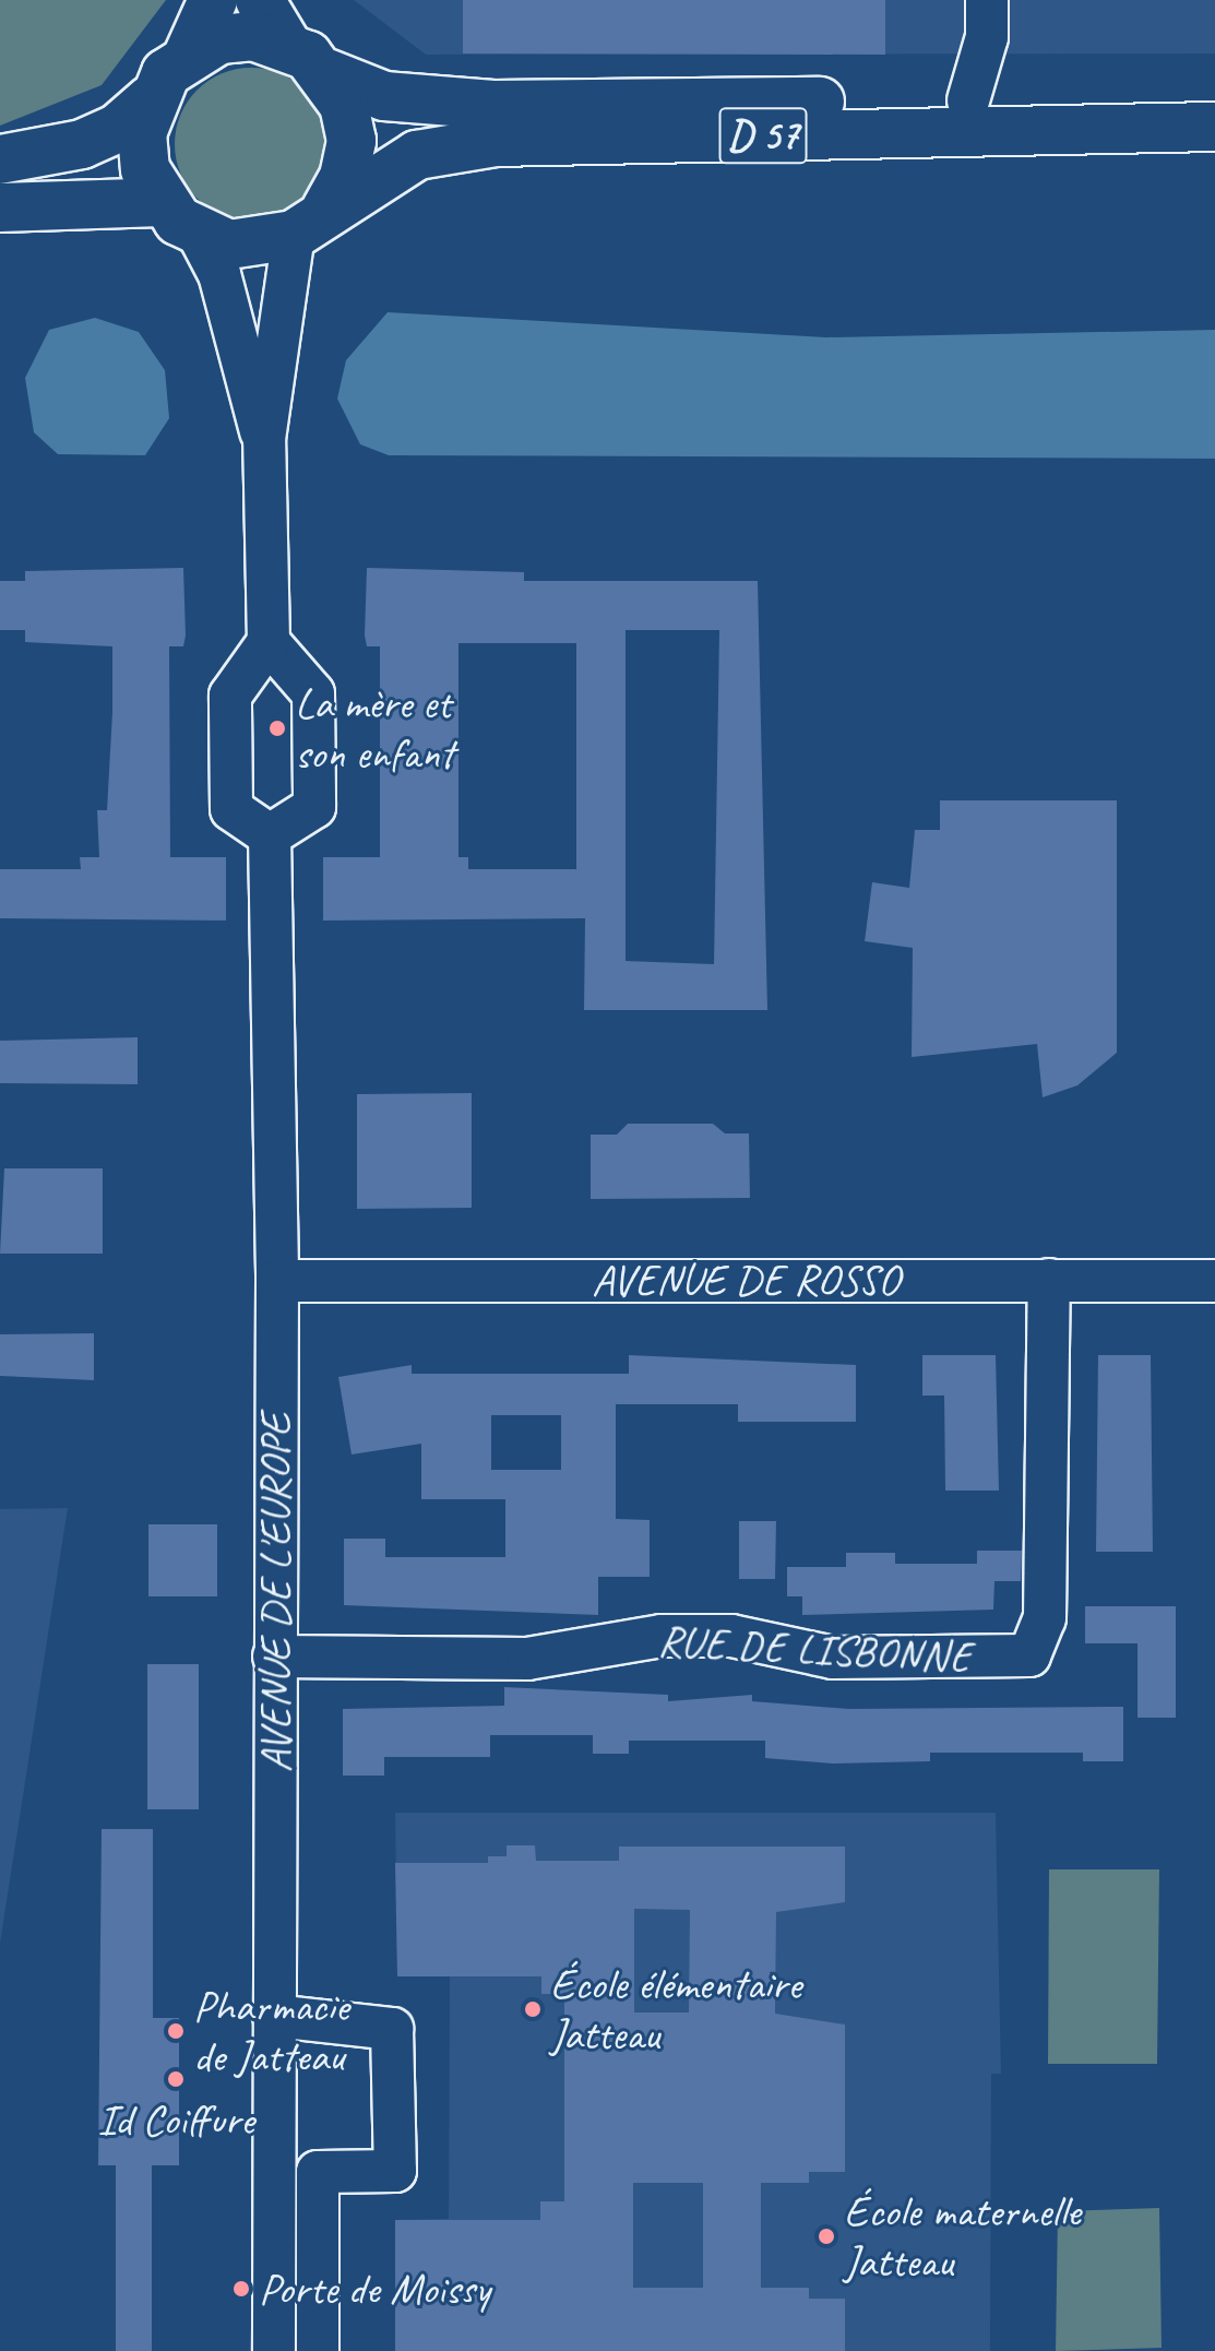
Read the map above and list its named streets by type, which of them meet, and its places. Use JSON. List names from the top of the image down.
{
  "streets": {
    "main road": ["D 57"],
    "street": ["AVENUE DE ROSSO", "AVENUE DE L'EUROPE", "RUE DE LISBONNE"]
  },
  "crossings": [
    ["AVENUE DE ROSSO", "AVENUE DE L'EUROPE"],
    ["AVENUE DE ROSSO", "RUE DE LISBONNE"],
    ["AVENUE DE L'EUROPE", "RUE DE LISBONNE"]
  ],
  "places": [
    "La mère et son enfant",
    "École élémentaire Jatteau",
    "Pharmacie de Jatteau",
    "Id Coiffure",
    "École maternelle Jatteau",
    "Porte de Moissy"
  ]
}
